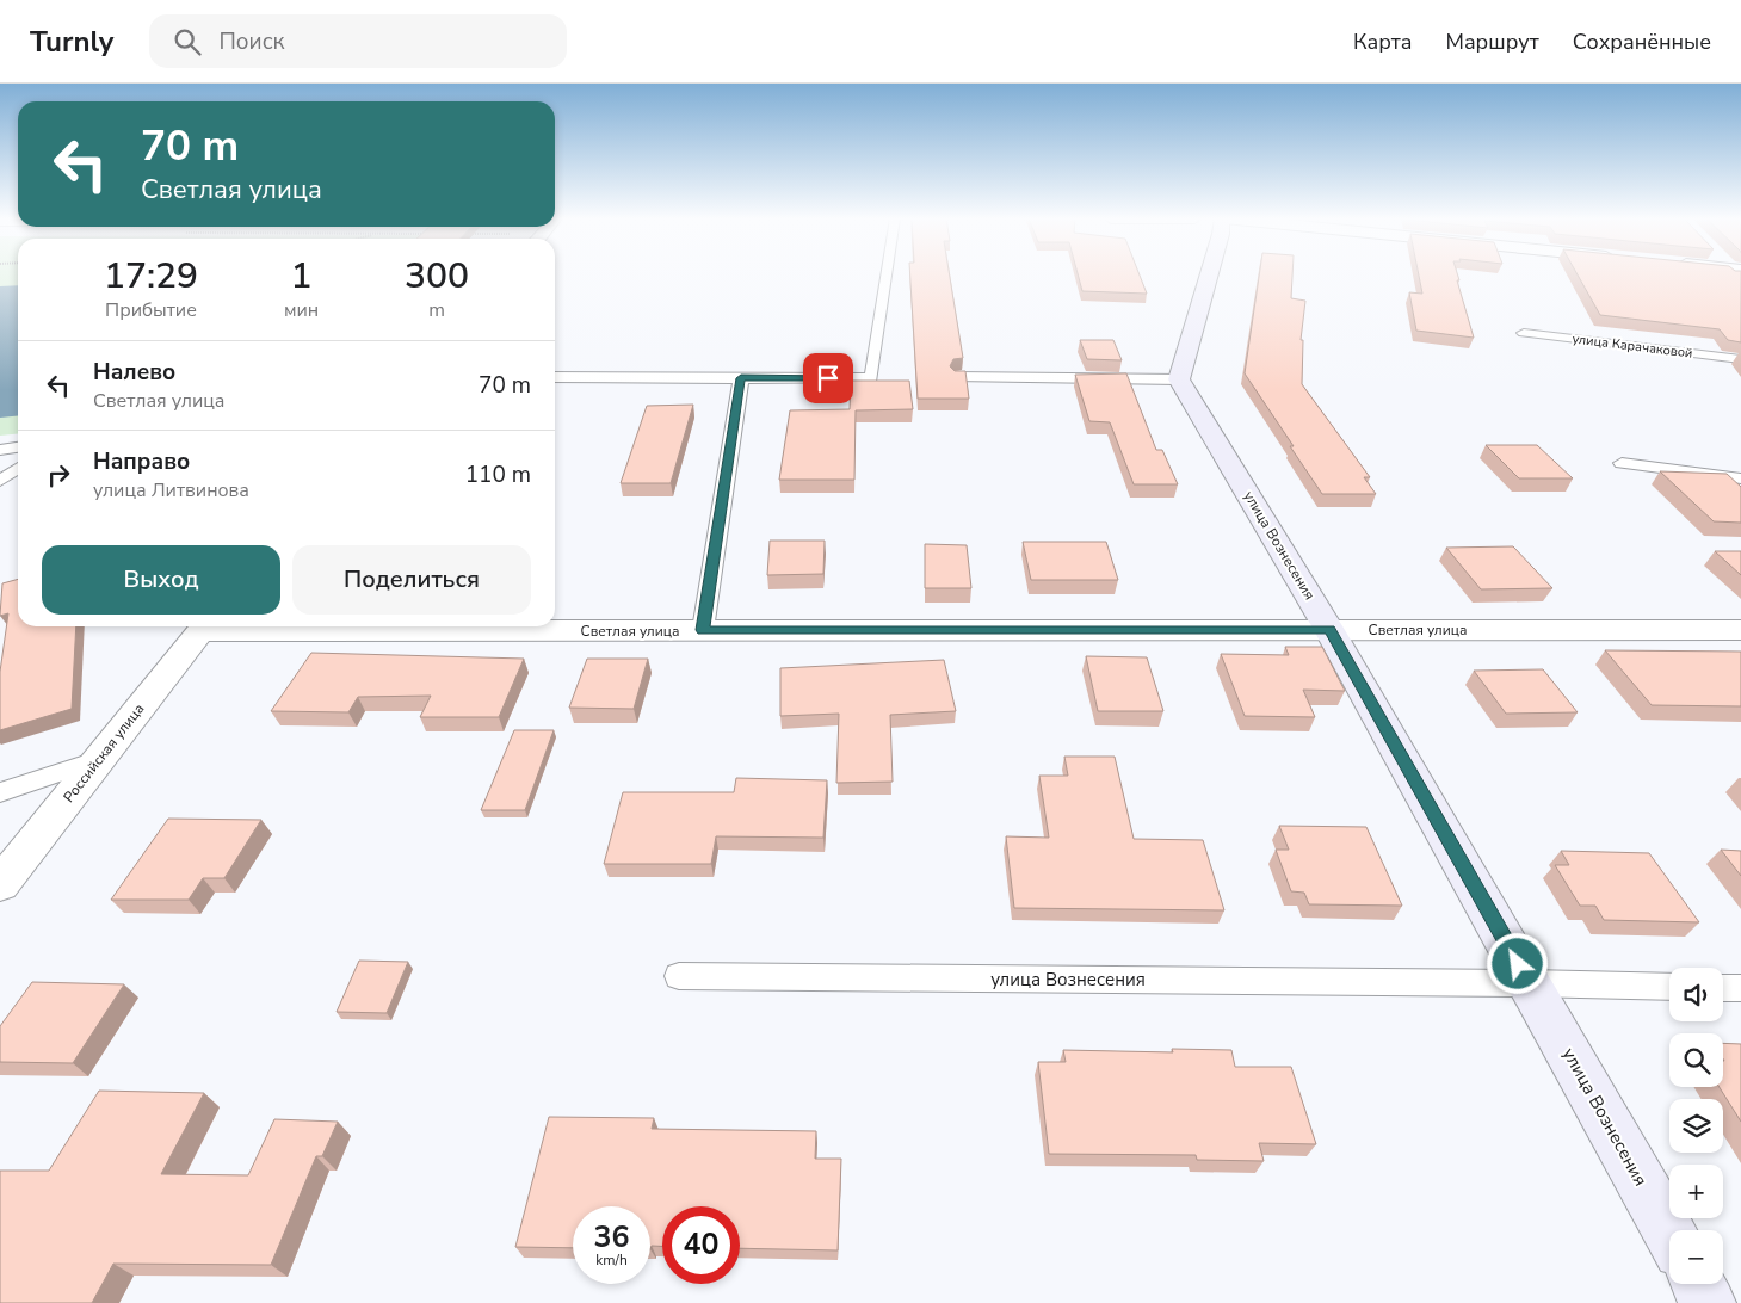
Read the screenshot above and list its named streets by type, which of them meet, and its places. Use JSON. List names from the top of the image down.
{
  "streets": {
    "street": ["улица Вознесения", "Светлая улица", "Российская улица"],
    "lane": ["улица Карачаковой"]
  },
  "crossings": [
    ["улица Вознесения", "Светлая улица"],
    ["Светлая улица", "Российская улица"]
  ],
  "page": {
    "header": "Turnly",
    "search": "Поиск",
    "nav": ["Карта", "Маршрут", "Сохранённые"],
    "turn": ["70 m", "Светлая улица"],
    "eta": [
      "17:29",
      "Прибытие",
      "1",
      "мин",
      "300",
      "m"
    ],
    "list": [
      {
        "name": "Налево",
        "note": "Светлая улица",
        "value": "70 m"
      },
      {
        "name": "Направо",
        "note": "улица Литвинова",
        "value": "110 m"
      }
    ],
    "buttons": ["Выход", "Поделиться"],
    "map_buttons": ["+", "−"],
    "speed": "36 km/h",
    "limit": "40"
  }
}
